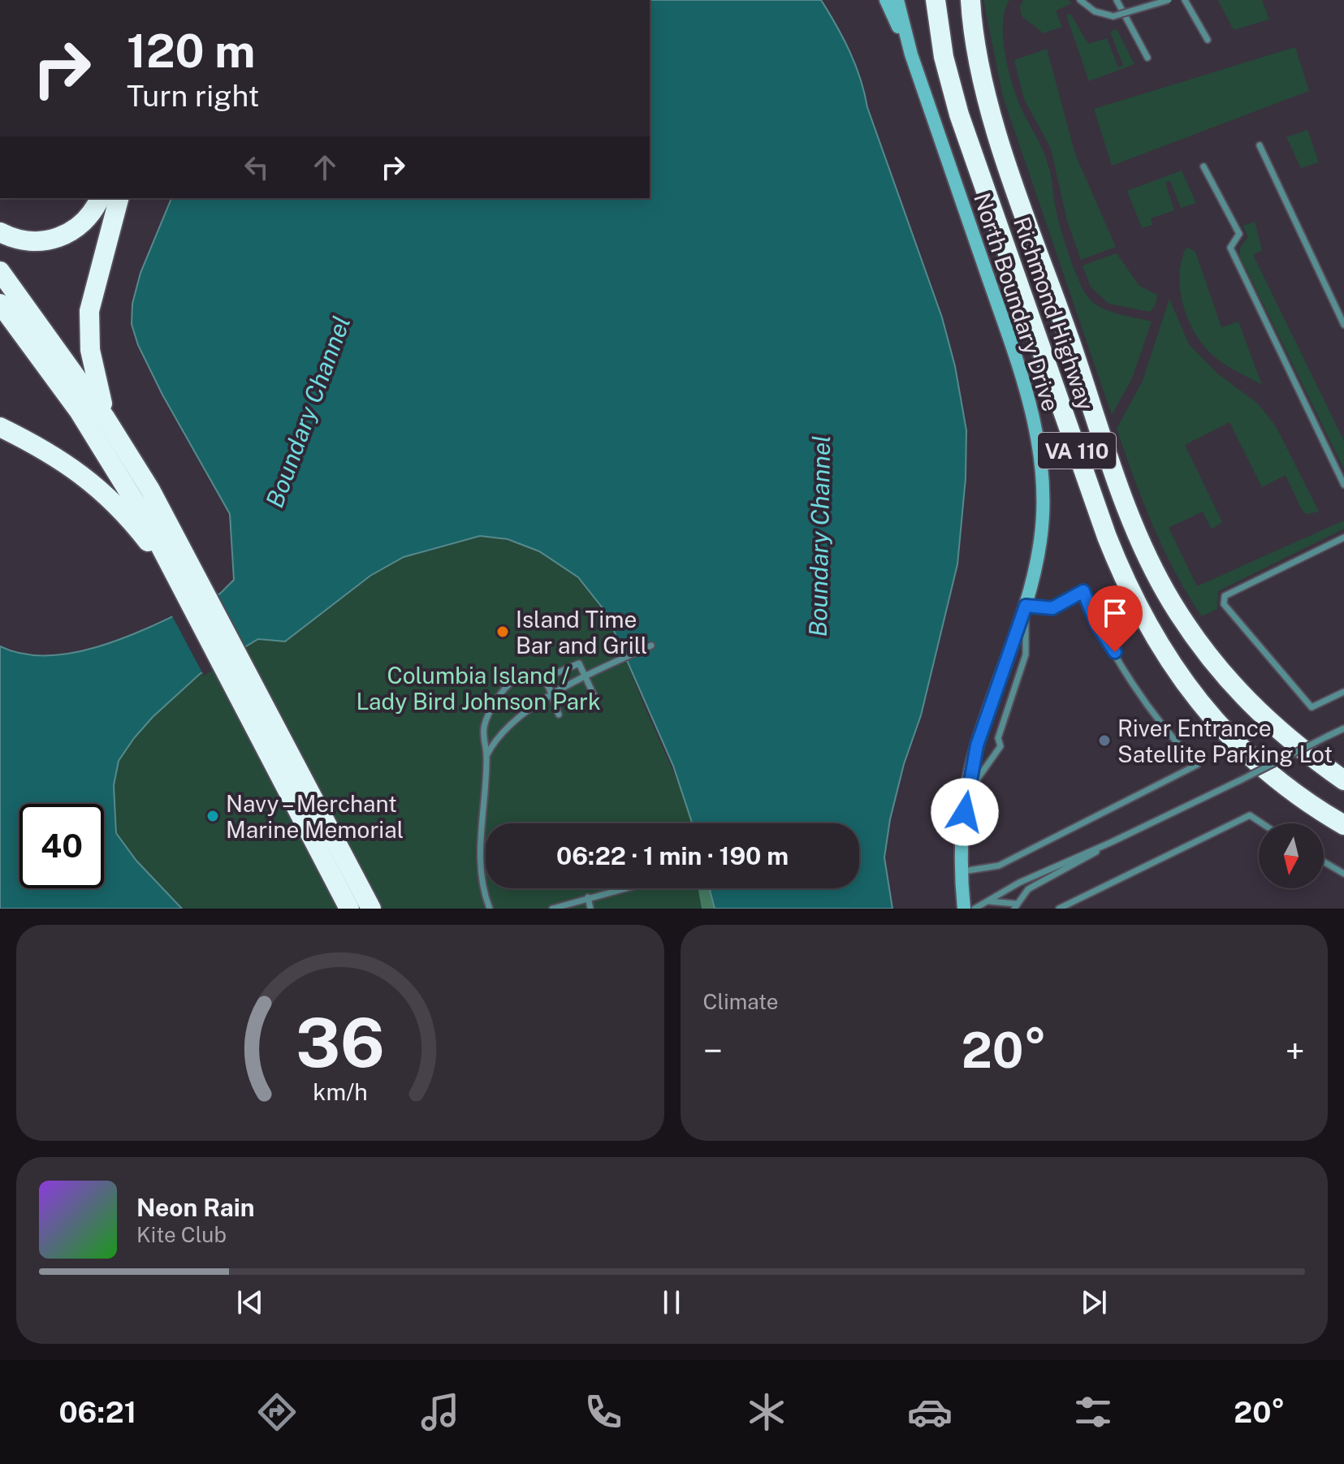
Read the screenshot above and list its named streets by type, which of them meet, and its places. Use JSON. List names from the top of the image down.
{
  "streets": {
    "highway": ["Richmond Highway", "VA 110"],
    "street": ["North Boundary Drive"]
  },
  "water": ["Boundary Channel"],
  "parks": ["Columbia Island / Lady Bird Johnson Park"],
  "places": ["Island Time Bar and Grill", "River Entrance Satellite Parking Lot", "Navy – Merchant Marine Memorial"],
  "north": "bottom",
  "page": {
    "turn": ["120 m", "Turn right"],
    "limit": "40",
    "trip": "06:22 · 1 min · 190 m",
    "tile": "Climate",
    "heat": ["−", "20°", "+"],
    "song": ["Neon Rain", "Kite Club"],
    "tabs": ["06:21", "20°"],
    "gauge": ["36", "km/h"]
  }
}
